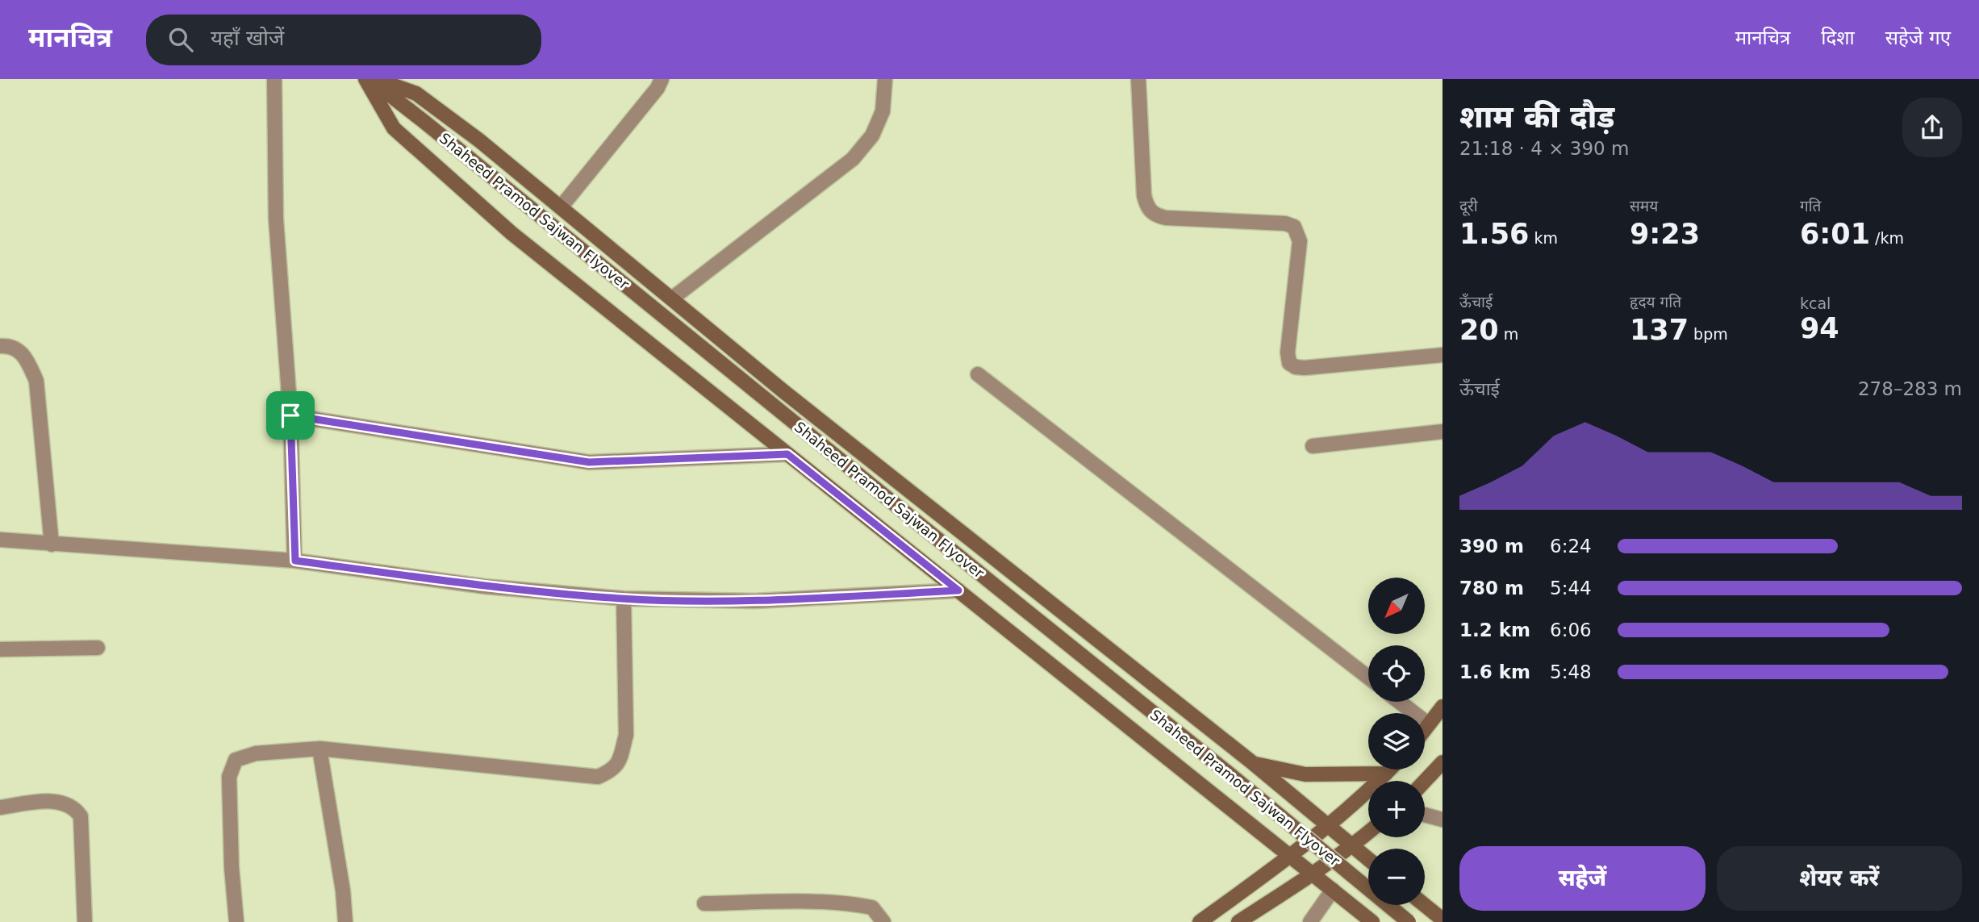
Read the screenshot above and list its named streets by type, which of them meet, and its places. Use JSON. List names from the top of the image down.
{
  "streets": {
    "street": ["Shaheed Pramod Sajwan Flyover"]
  },
  "north": "bottom left",
  "page": {
    "header": "मानचित्र",
    "search": "यहाँ खोजें",
    "nav": ["मानचित्र", "दिशा", "सहेजे गए"],
    "heading": ["शाम की दौड़", "21:18 · 4 × 390 m"],
    "stats": [
      ["दूरी", "1.56 km"],
      ["समय", "9:23"],
      ["गति", "6:01 /km"],
      ["ऊँचाई", "20 m"],
      ["हृदय गति", "137 bpm"],
      ["kcal", "94"]
    ],
    "chart": ["ऊँचाई", "278–283 m"],
    "list": [
      {
        "name": "390 m",
        "note": "6:24"
      },
      {
        "name": "780 m",
        "note": "5:44"
      },
      {
        "name": "1.2 km",
        "note": "6:06"
      },
      {
        "name": "1.6 km",
        "note": "5:48"
      }
    ],
    "map_buttons": ["+", "−"],
    "buttons": ["सहेजें", "शेयर करें"]
  }
}
